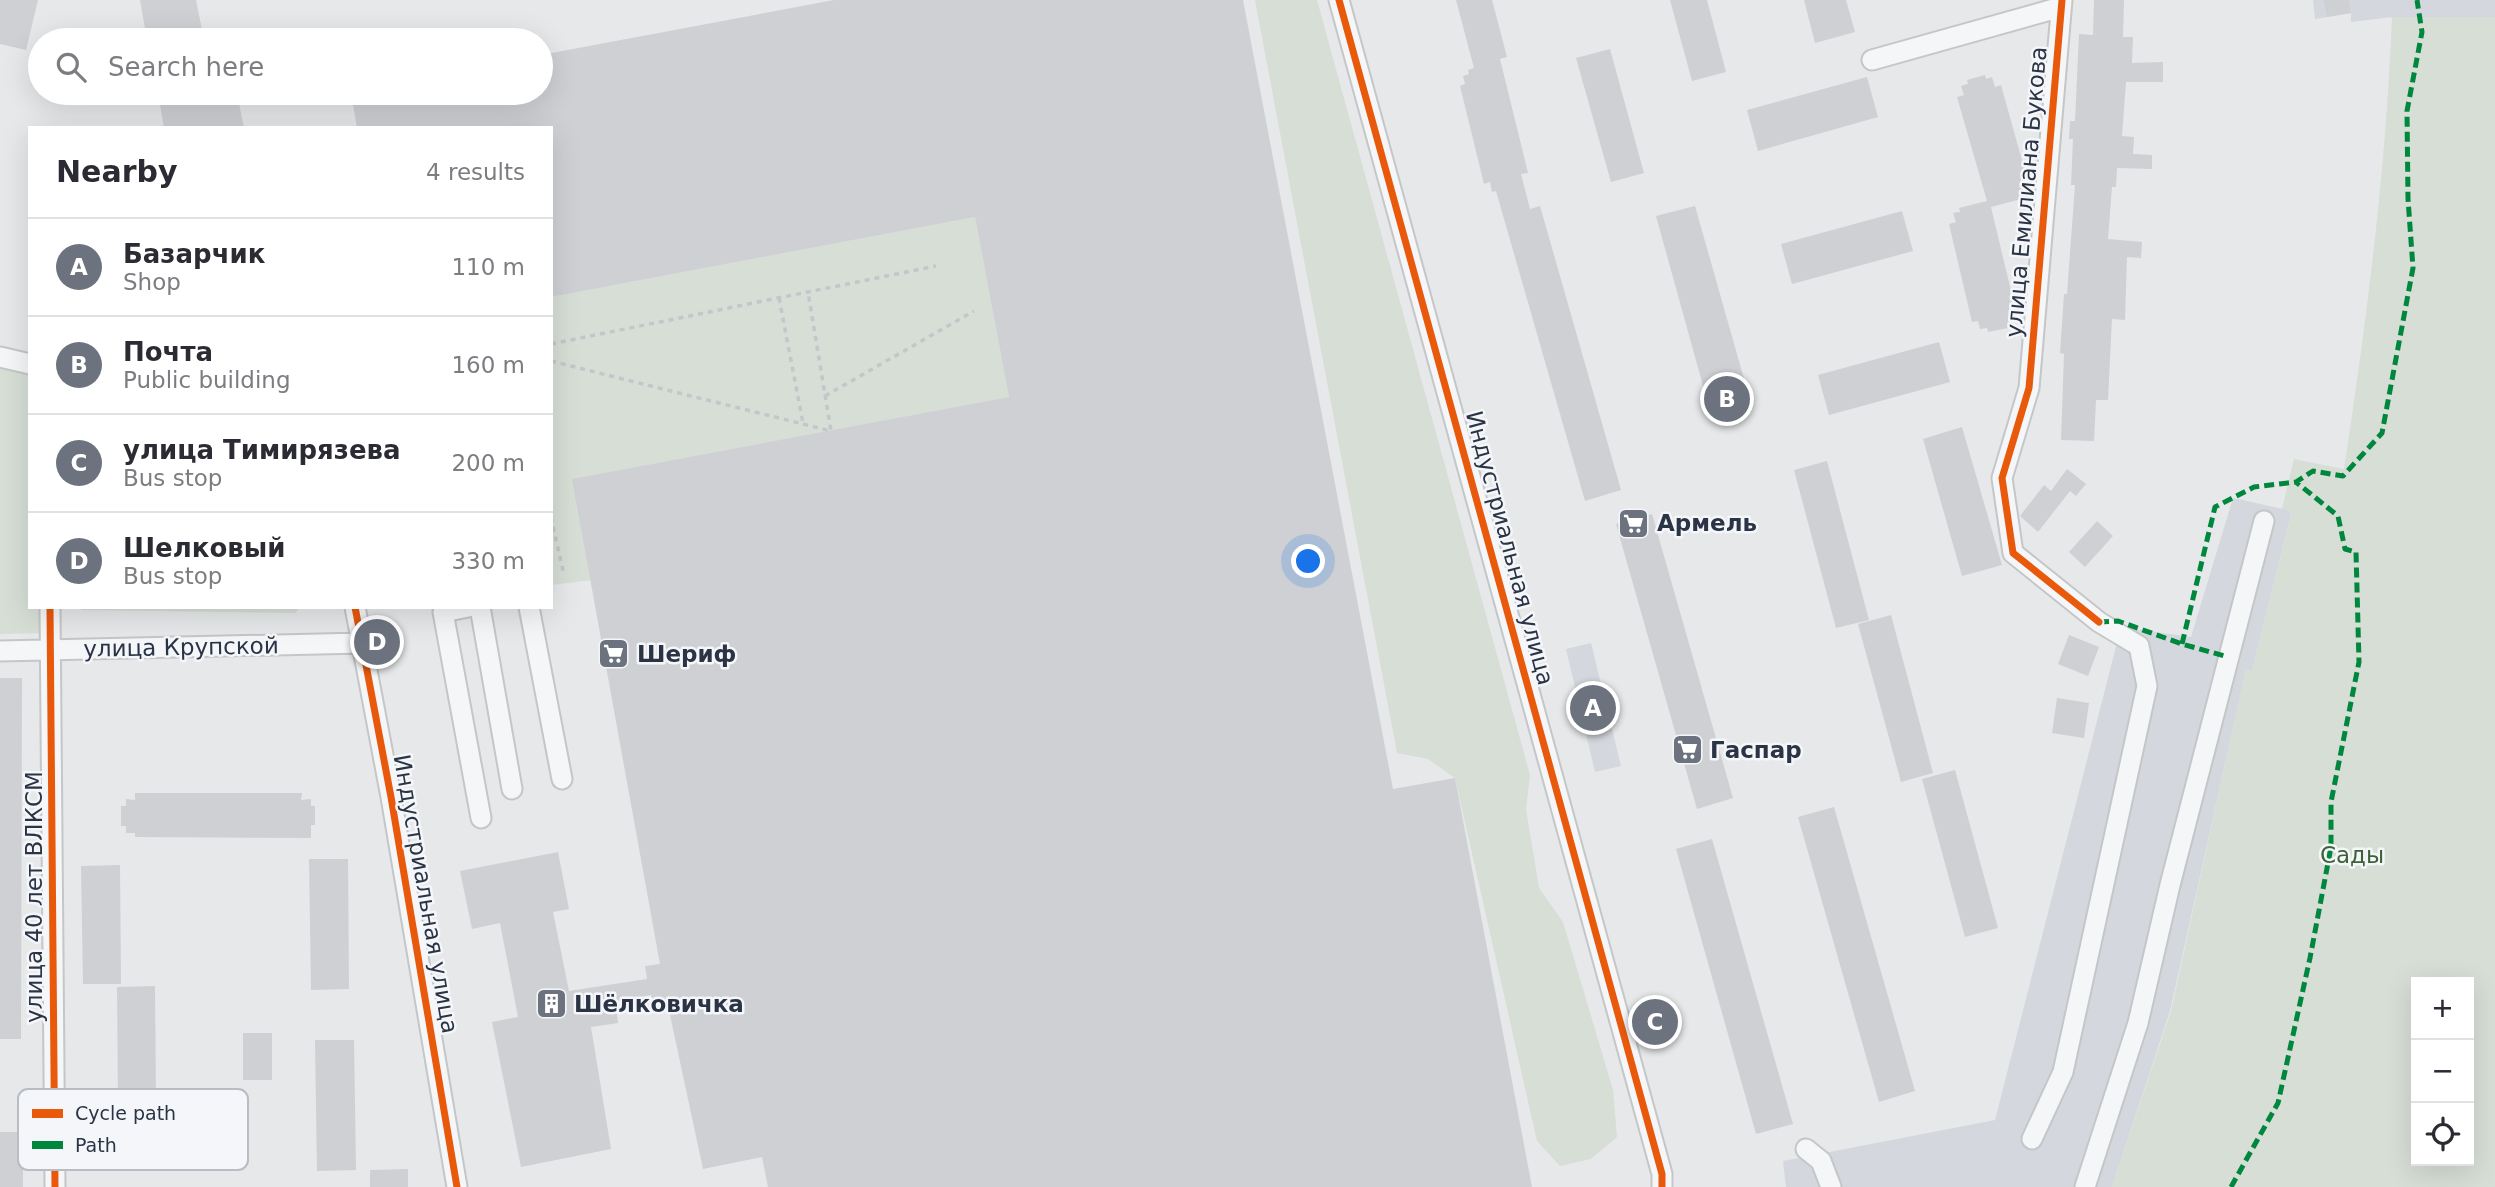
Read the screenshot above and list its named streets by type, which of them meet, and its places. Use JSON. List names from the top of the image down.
{
  "streets": {
    "street": [
      "улица Емилиана Букова",
      "Индустриальная улица",
      "улица Крупской",
      "улица 40 лет ВЛКСМ"
    ]
  },
  "crossings": [
    ["Индустриальная улица", "улица Крупской"],
    ["улица Крупской", "улица 40 лет ВЛКСМ"]
  ],
  "parks": ["Сады"],
  "places": {
    "supermarket": ["Армель", "Шериф", "Гаспар"],
    "building": ["Шёлковичка"]
  },
  "legend": ["Cycle path", "Path"],
  "page": {
    "search": "Search here",
    "heading": ["Nearby", "4 results"],
    "list": [
      {
        "mark": "A",
        "name": "Базарчик",
        "note": "Shop",
        "value": "110 m"
      },
      {
        "mark": "B",
        "name": "Почта",
        "note": "Public building",
        "value": "160 m"
      },
      {
        "mark": "C",
        "name": "улица Тимирязева",
        "note": "Bus stop",
        "value": "200 m"
      },
      {
        "mark": "D",
        "name": "Шелковый",
        "note": "Bus stop",
        "value": "330 m"
      }
    ],
    "pins": [
      "B",
      "D",
      "A",
      "C"
    ],
    "map_buttons": ["+", "−"]
  }
}
